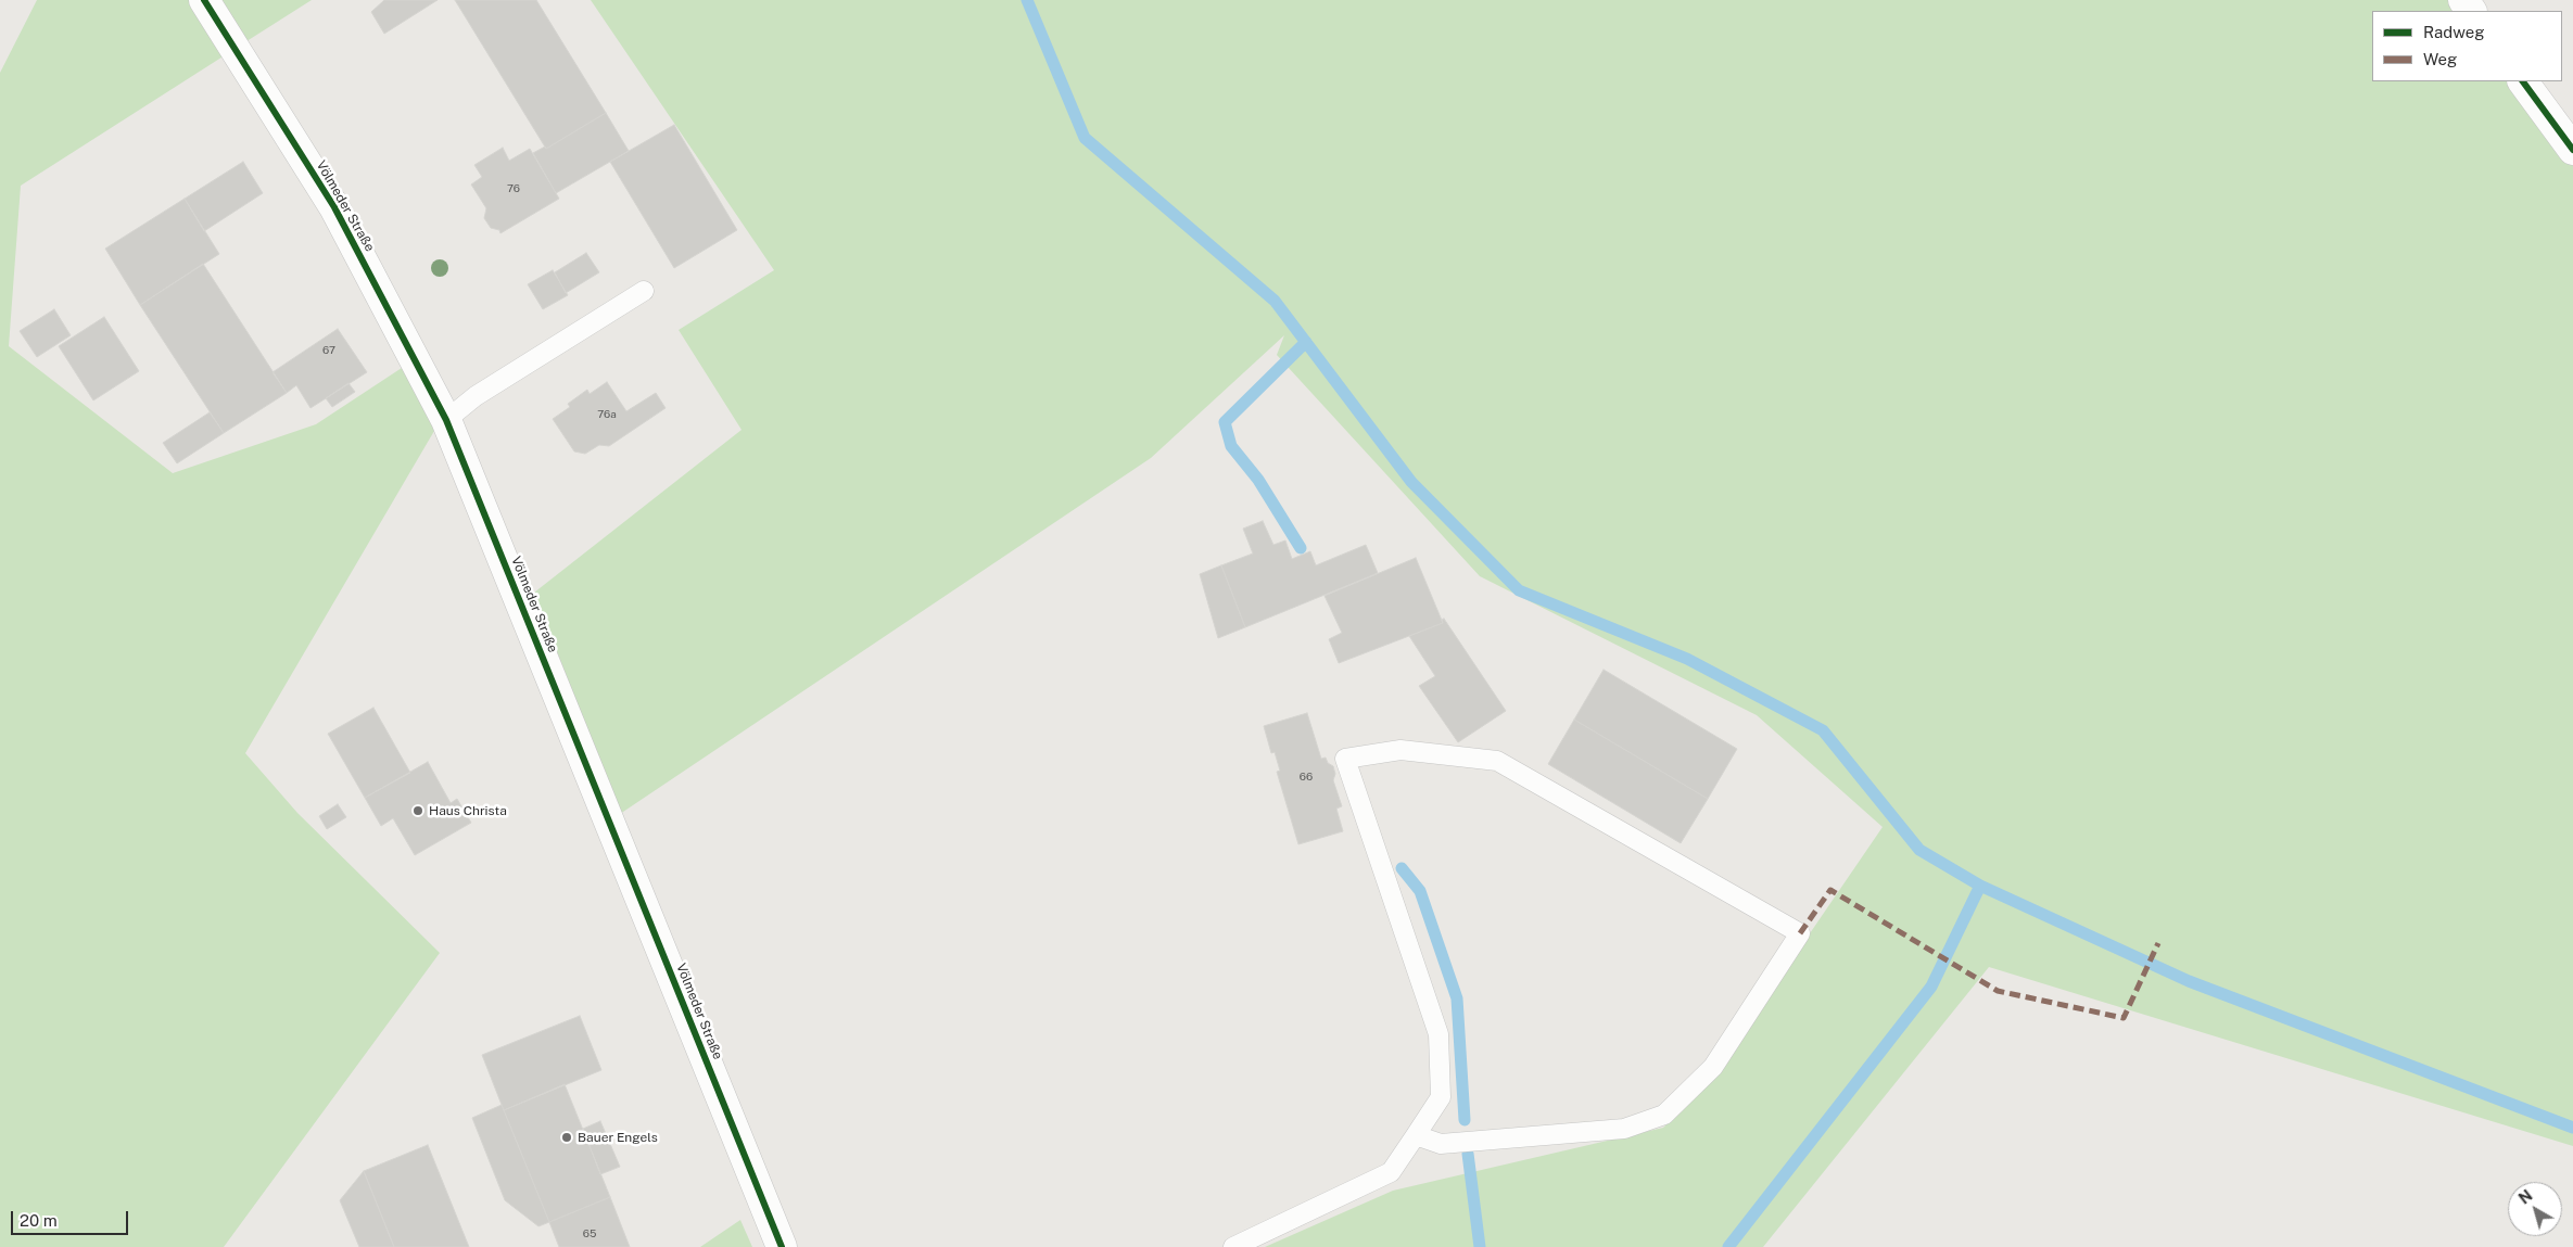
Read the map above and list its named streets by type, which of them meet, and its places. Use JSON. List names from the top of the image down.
{
  "streets": {
    "street": ["Völmeder Straße"]
  },
  "places": ["Haus Christa", "Bauer Engels"],
  "house_numbers": [
    "76",
    "67",
    "76a",
    "66",
    "65"
  ],
  "legend": ["Radweg", "Weg"],
  "scale_bar": "20 m",
  "north": "top left"
}
